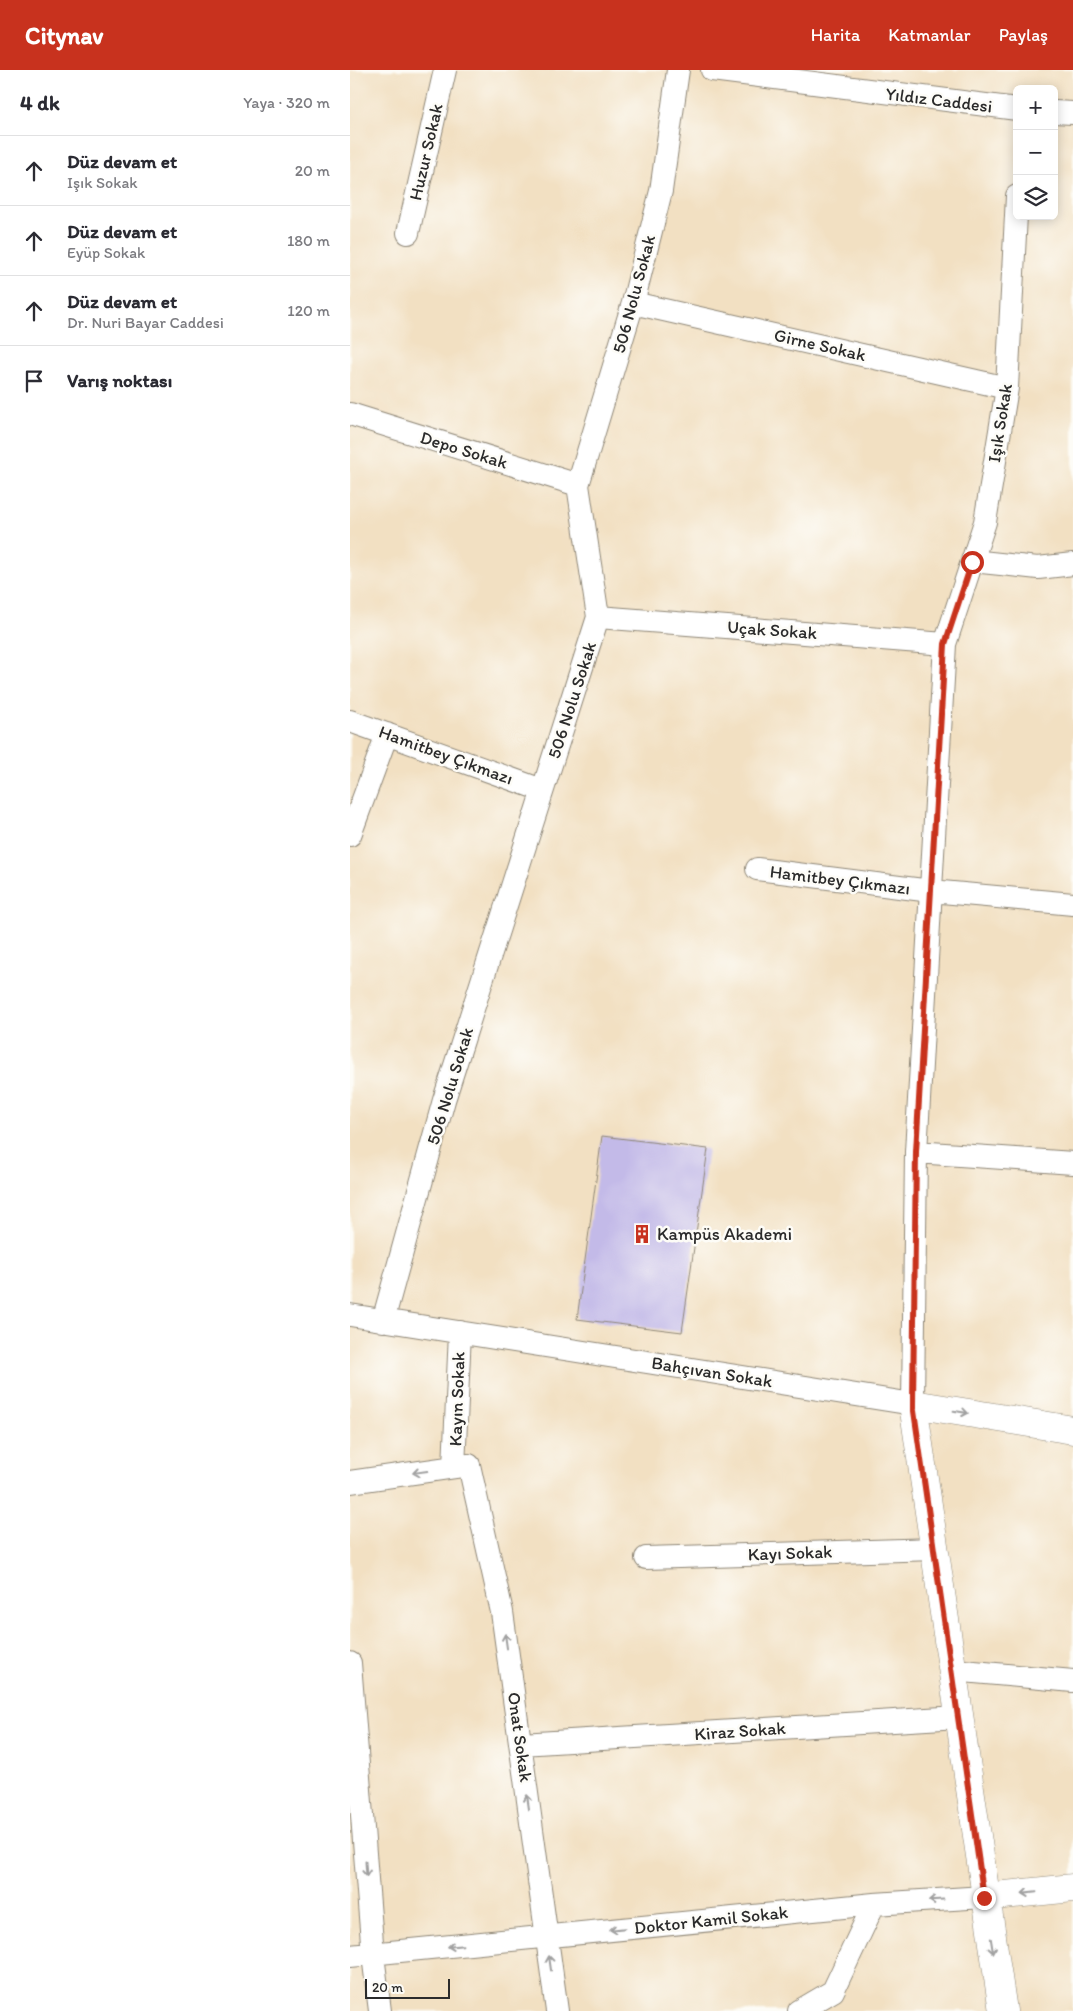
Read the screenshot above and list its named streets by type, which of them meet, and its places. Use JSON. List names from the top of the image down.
{
  "streets": {
    "street": [
      "Yıldız Caddesi",
      "Huzur Sokak",
      "506 Nolu Sokak",
      "Girne Sokak",
      "Işık Sokak",
      "Depo Sokak",
      "Uçak Sokak",
      "Hamitbey Çıkmazı",
      "Bahçıvan Sokak",
      "Kayın Sokak",
      "Kayı Sokak",
      "Kiraz Sokak",
      "Onat Sokak",
      "Doktor Kamil Sokak"
    ]
  },
  "crossings": [
    ["506 Nolu Sokak", "Girne Sokak"],
    ["506 Nolu Sokak", "Depo Sokak"],
    ["506 Nolu Sokak", "Uçak Sokak"],
    ["506 Nolu Sokak", "Hamitbey Çıkmazı"],
    ["506 Nolu Sokak", "Bahçıvan Sokak"],
    ["Girne Sokak", "Işık Sokak"],
    ["Işık Sokak", "Uçak Sokak"],
    ["Işık Sokak", "Hamitbey Çıkmazı"],
    ["Işık Sokak", "Bahçıvan Sokak"],
    ["Bahçıvan Sokak", "Kayın Sokak"],
    ["Kayın Sokak", "Onat Sokak"],
    ["Kiraz Sokak", "Onat Sokak"],
    ["Onat Sokak", "Doktor Kamil Sokak"]
  ],
  "one_way": ["Kayın Sokak", "Doktor Kamil Sokak"],
  "places": {
    "building": ["Kampüs Akademi"]
  },
  "scale_bar": "20 m",
  "page": {
    "header": "Citynav",
    "nav": ["Harita", "Katmanlar", "Paylaş"],
    "heading": ["4 dk", "Yaya · 320 m"],
    "map_buttons": ["+", "−"],
    "list": [
      ["Düz devam et", "Işık Sokak", "20 m"],
      ["Düz devam et", "Eyüp Sokak", "180 m"],
      ["Düz devam et", "Dr. Nuri Bayar Caddesi", "120 m"],
      "Varış noktası"
    ],
    "scale": "20 m"
  }
}
